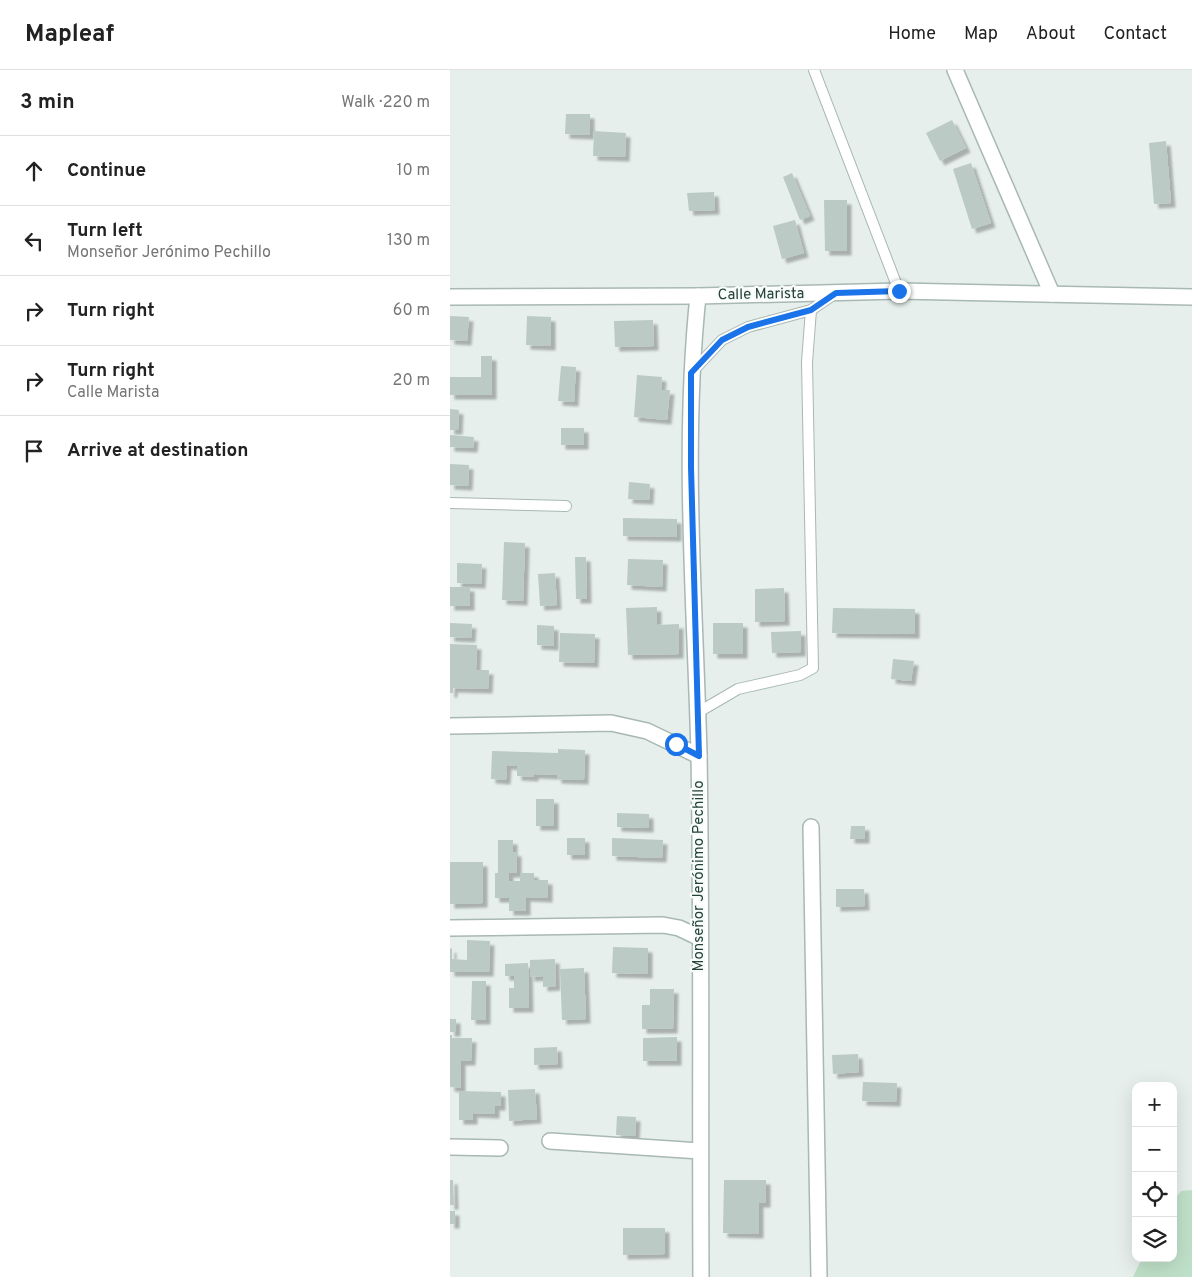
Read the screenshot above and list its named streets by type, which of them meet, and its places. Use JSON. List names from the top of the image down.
{
  "streets": {
    "street": ["Calle Marista", "Monseñor Jerónimo Pechillo"]
  },
  "crossings": [
    ["Calle Marista", "Monseñor Jerónimo Pechillo"]
  ],
  "page": {
    "header": "Mapleaf",
    "nav": [
      "Home",
      "Map",
      "About",
      "Contact"
    ],
    "heading": ["3 min", "Walk · 220 m"],
    "list": [
      ["Continue", "10 m"],
      ["Turn left", "Monseñor Jerónimo Pechillo", "130 m"],
      ["Turn right", "60 m"],
      ["Turn right", "Calle Marista", "20 m"],
      "Arrive at destination"
    ],
    "map_buttons": ["+", "−"]
  }
}
